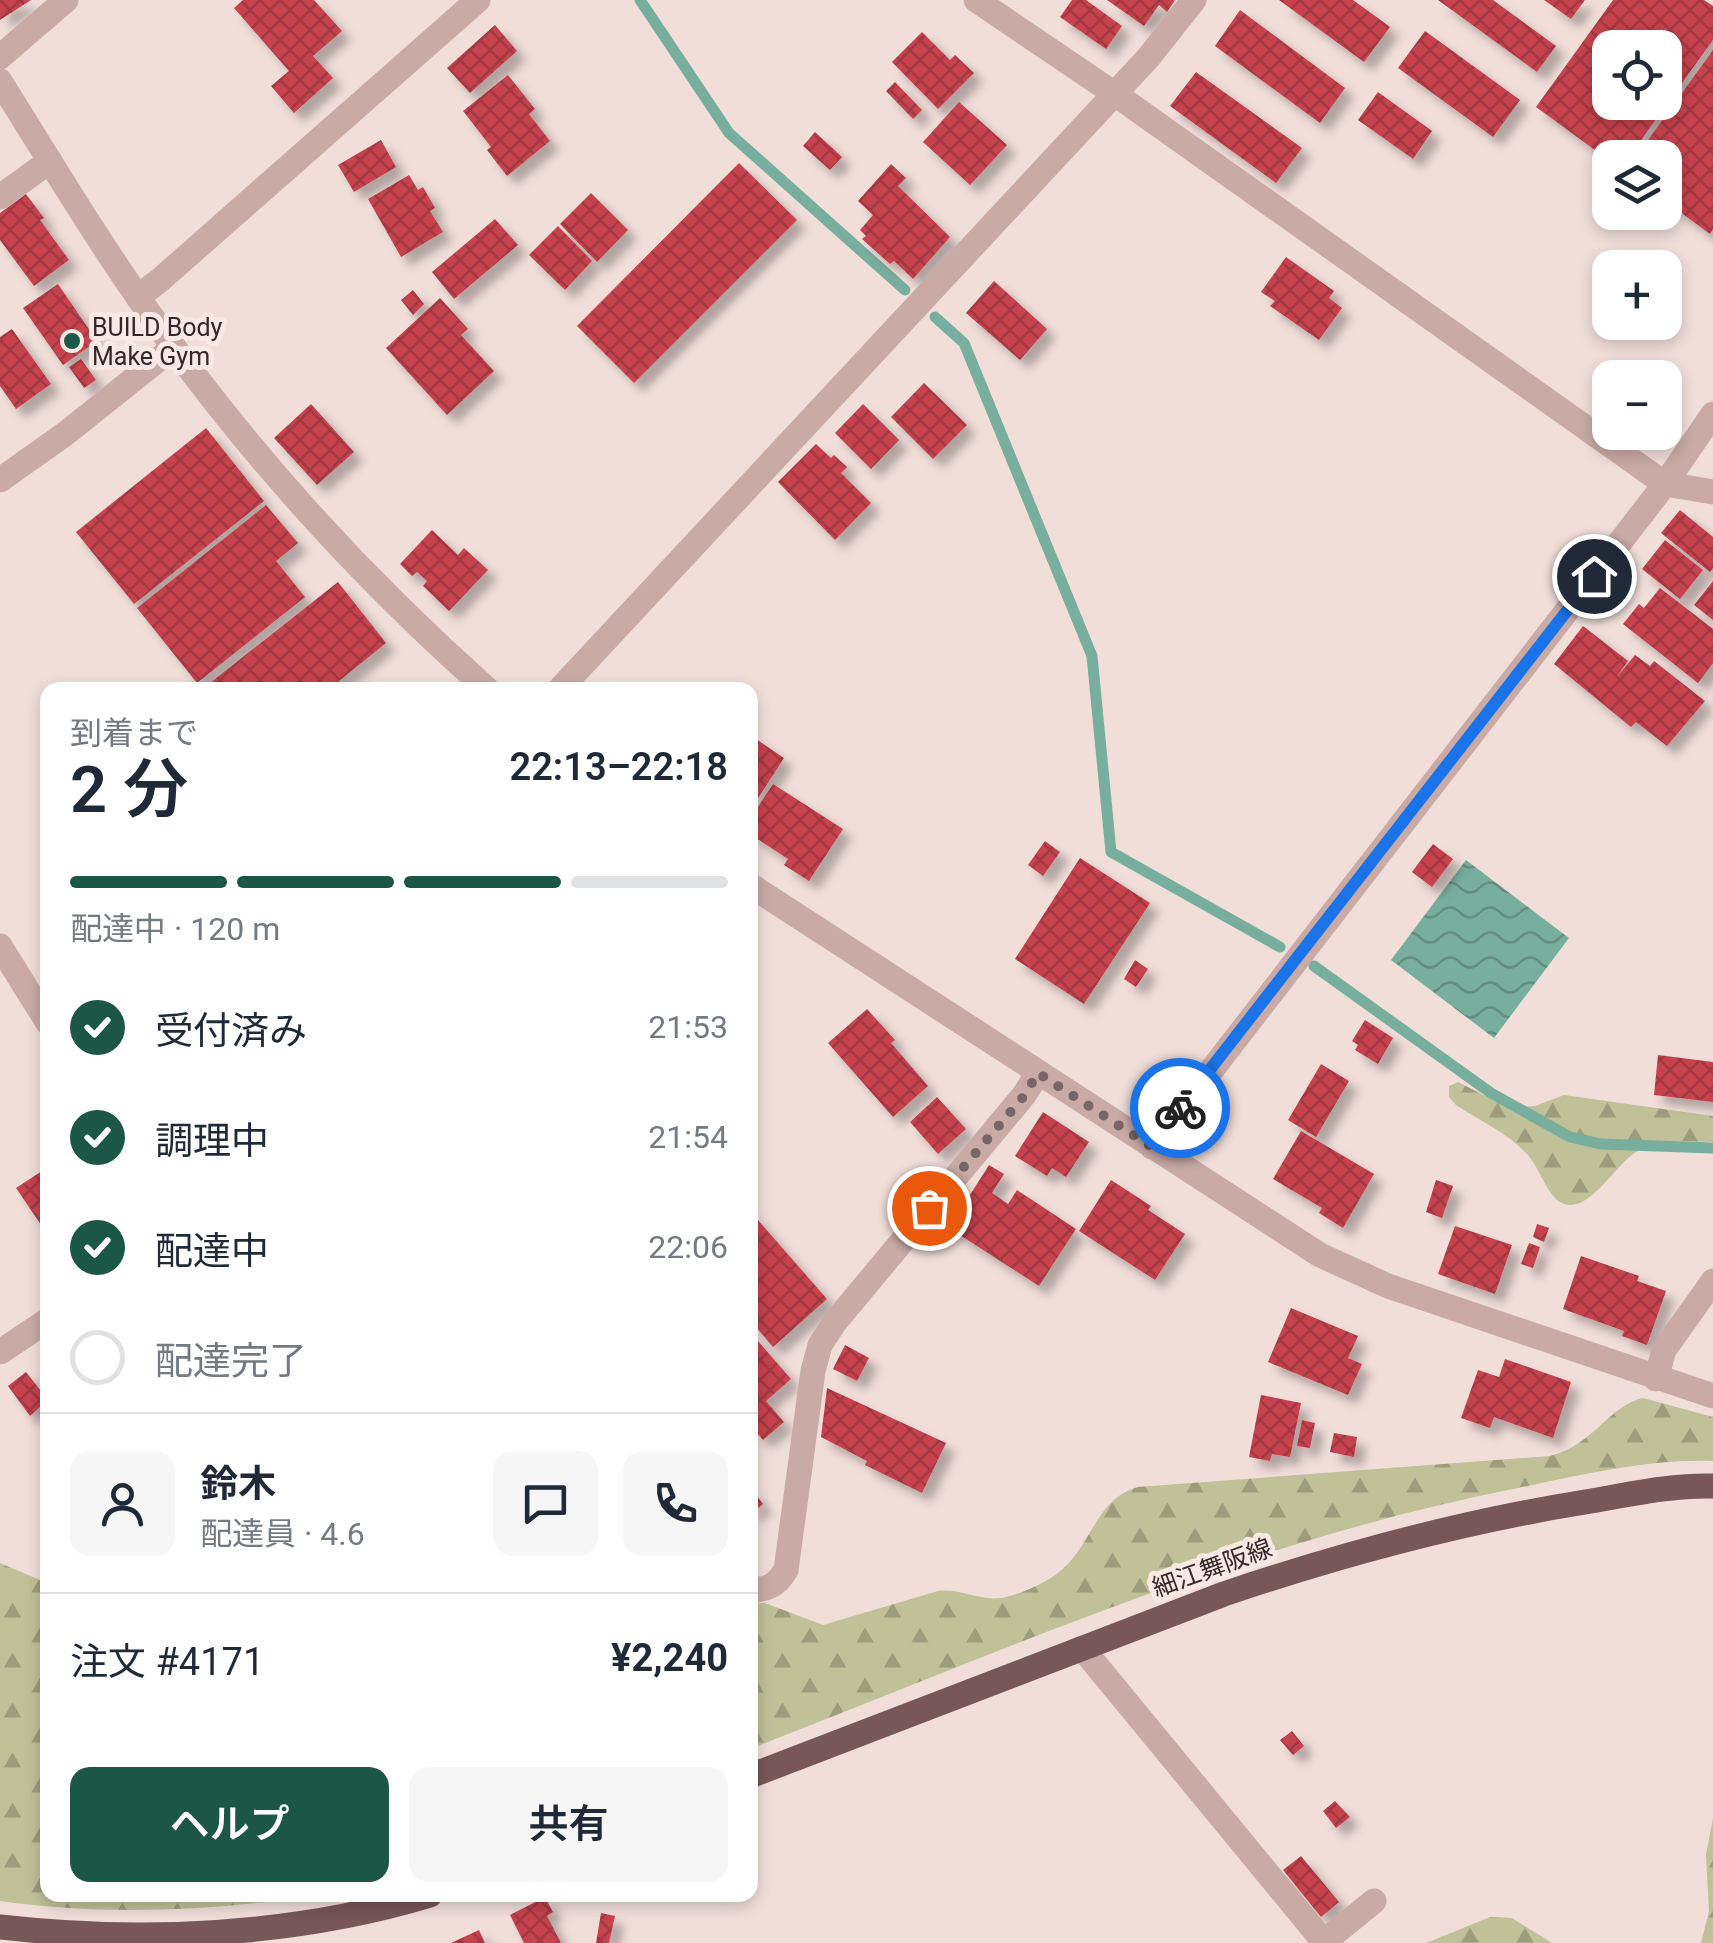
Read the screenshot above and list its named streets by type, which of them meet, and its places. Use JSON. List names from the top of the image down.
{
  "streets": {
    "main road": ["細江舞阪線"]
  },
  "places": ["BUILD Body Make Gym"],
  "page": {
    "map_buttons": ["+", "−"],
    "heading": ["2 分", "到着まで", "22:13–22:18"],
    "panel": [
      "鈴木",
      "配達員 · 4.6",
      "注文 #4171",
      "¥2,240"
    ],
    "bar": "配達中 · 120 m",
    "list": [
      ["受付済み", "21:53"],
      ["調理中", "21:54"],
      ["配達中", "22:06"],
      "配達完了"
    ],
    "buttons": ["ヘルプ", "共有"]
  }
}
